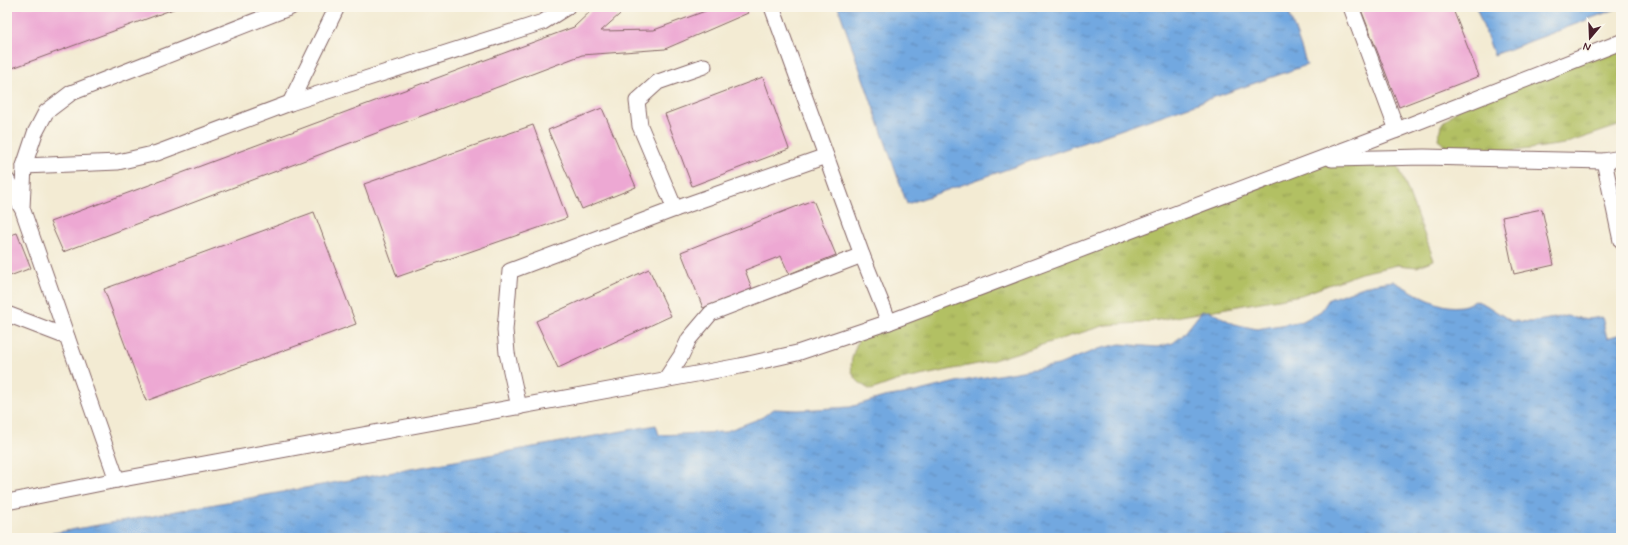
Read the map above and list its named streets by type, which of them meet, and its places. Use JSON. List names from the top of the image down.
{
  "north": "bottom"
}
